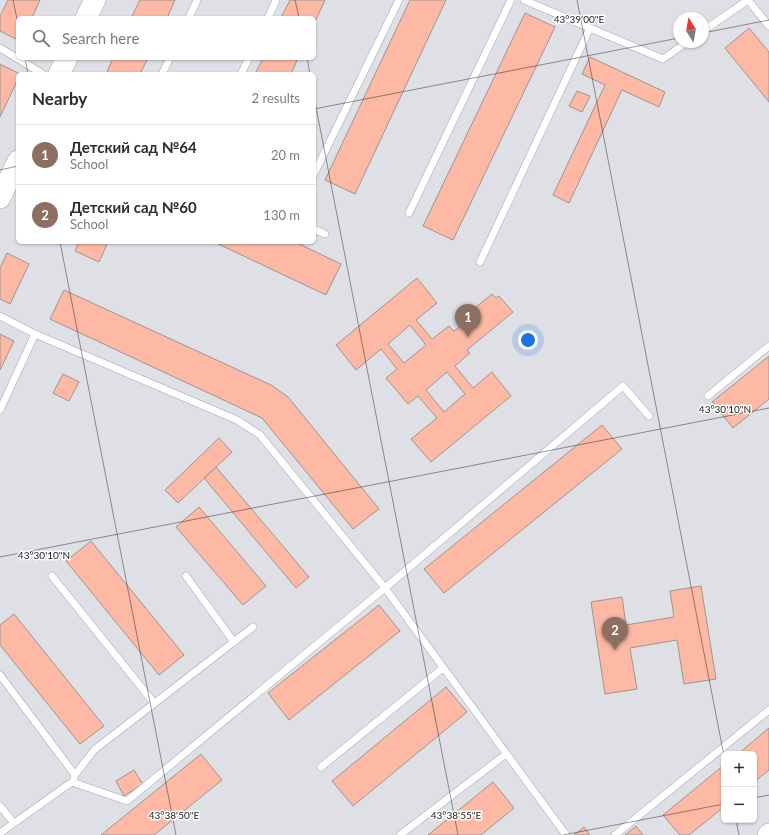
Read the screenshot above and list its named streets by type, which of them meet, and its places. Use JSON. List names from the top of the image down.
{
  "north": "top",
  "page": {
    "search": "Search here",
    "heading": ["Nearby", "2 results"],
    "list": [
      {
        "mark": "1",
        "name": "Детский сад №64",
        "note": "School",
        "value": "20 m"
      },
      {
        "mark": "2",
        "name": "Детский сад №60",
        "note": "School",
        "value": "130 m"
      }
    ],
    "pins": ["1", "2"],
    "map_buttons": ["+", "−"]
  },
  "coordinates": [
    "43°39'00\"E",
    "43°30'10\"N",
    "43°38'50\"E",
    "43°38'55\"E"
  ]
}
